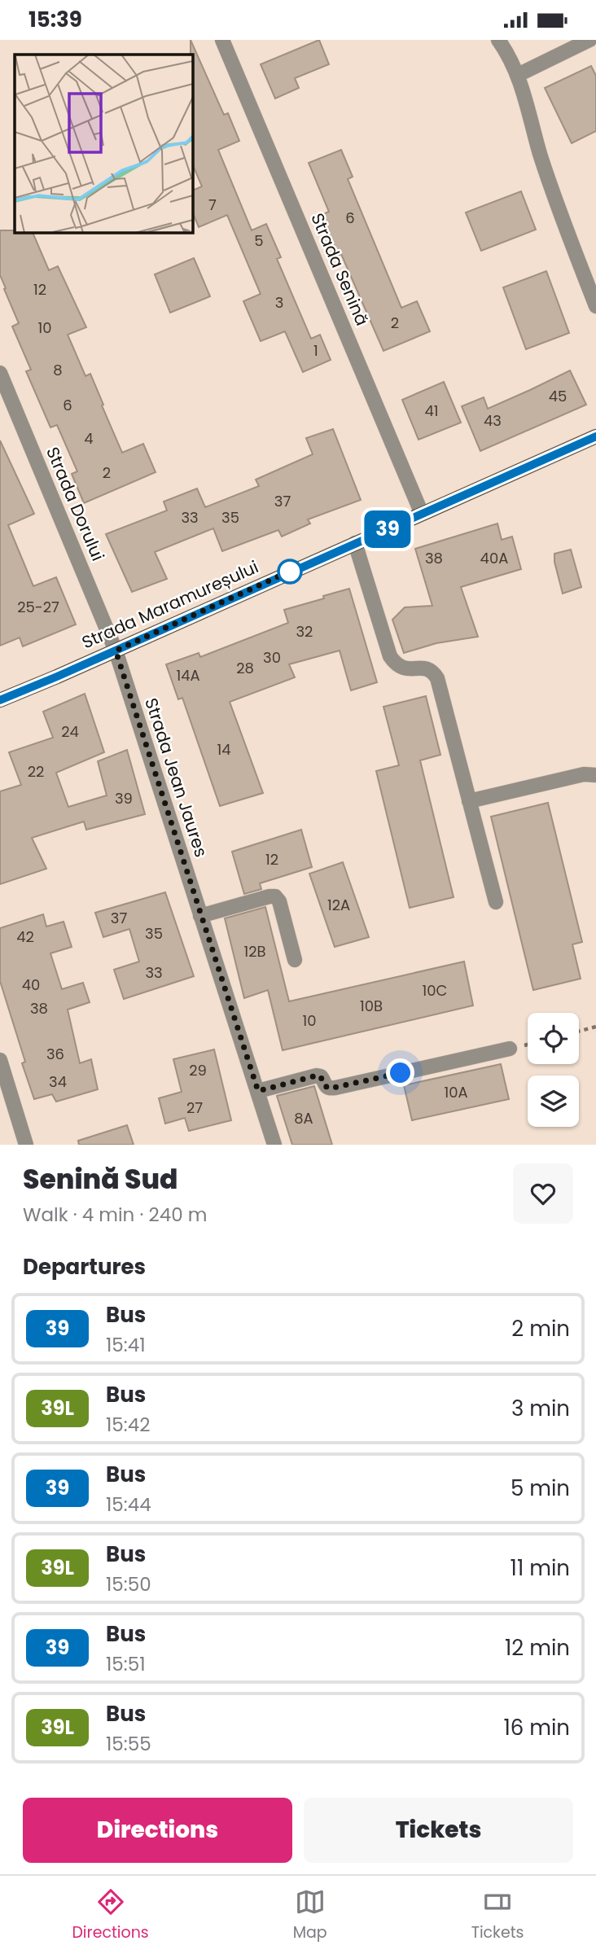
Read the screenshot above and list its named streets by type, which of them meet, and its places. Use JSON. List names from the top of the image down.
{
  "streets": {
    "main road": ["Strada Maramureșului"],
    "street": ["Strada Senină", "Strada Dorului", "Strada Jean Jaures"]
  },
  "crossings": [
    ["Strada Senină", "Strada Maramureșului"],
    ["Strada Dorului", "Strada Maramureșului"],
    ["Strada Dorului", "Strada Jean Jaures"],
    ["Strada Maramureșului", "Strada Jean Jaures"]
  ],
  "lines": ["bus line 39"],
  "house_numbers": [
    "7",
    "6",
    "5",
    "12",
    "3",
    "2",
    "10",
    "1",
    "8",
    "45",
    "6",
    "41",
    "43",
    "4",
    "2",
    "37",
    "33",
    "35",
    "38",
    "40A",
    "25-27",
    "32",
    "30",
    "28",
    "14A",
    "24",
    "14",
    "22",
    "39",
    "12",
    "12A",
    "37",
    "35",
    "42",
    "12B",
    "33",
    "40",
    "10C",
    "10B",
    "38",
    "10",
    "36",
    "29",
    "34",
    "10A",
    "27",
    "8A"
  ],
  "page": {
    "status": "15:39",
    "on_map": "39",
    "heading": [
      ["Senină Sud", "Walk · 4 min · 240 m"],
      "Departures"
    ],
    "list": [
      {
        "mark": "39",
        "name": "Bus",
        "note": "15:41",
        "value": "2 min"
      },
      {
        "mark": "39L",
        "name": "Bus",
        "note": "15:42",
        "value": "3 min"
      },
      {
        "mark": "39",
        "name": "Bus",
        "note": "15:44",
        "value": "5 min"
      },
      {
        "mark": "39L",
        "name": "Bus",
        "note": "15:50",
        "value": "11 min"
      },
      {
        "mark": "39",
        "name": "Bus",
        "note": "15:51",
        "value": "12 min"
      },
      {
        "mark": "39L",
        "name": "Bus",
        "note": "15:55",
        "value": "16 min"
      }
    ],
    "buttons": ["Directions", "Tickets"],
    "tabs": ["Directions", "Map", "Tickets"]
  }
}
